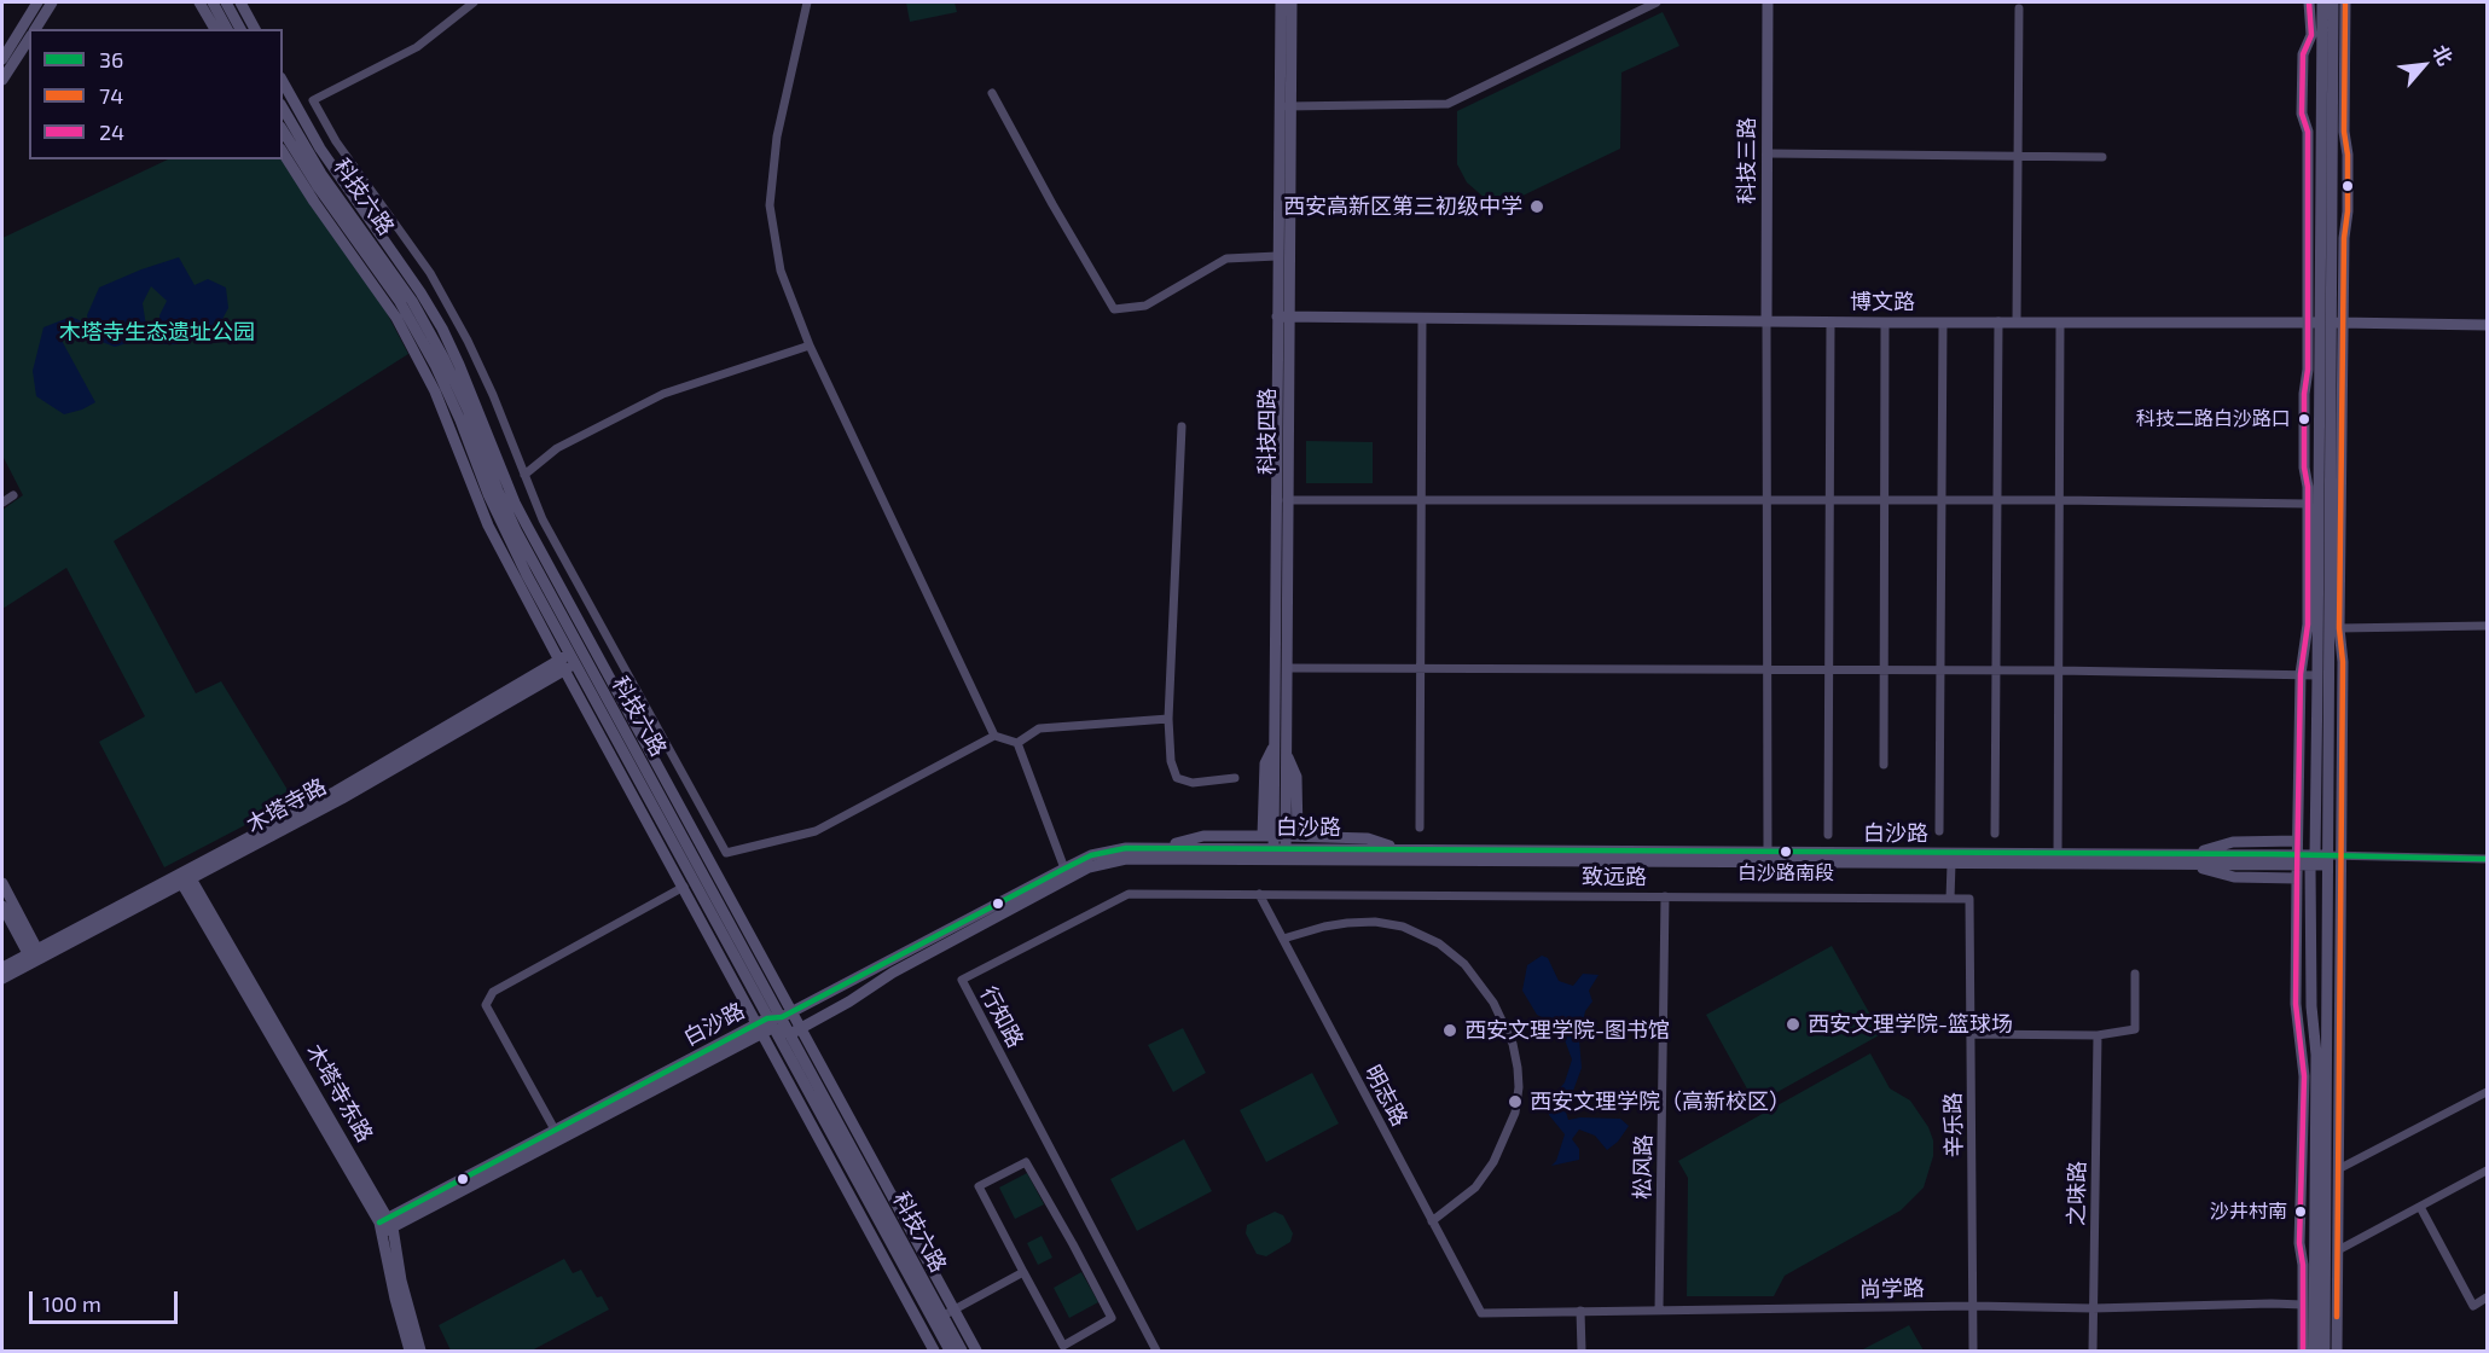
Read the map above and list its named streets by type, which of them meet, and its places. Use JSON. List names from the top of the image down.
{
  "streets": {
    "street": [
      "科技三路",
      "科技六路",
      "博文路",
      "科技四路",
      "木塔寺路",
      "白沙路",
      "致远路",
      "行知路",
      "木塔寺东路",
      "明志路",
      "辛乐路",
      "松风路",
      "之味路",
      "尚学路"
    ]
  },
  "crossings": [
    ["科技三路", "博文路"],
    ["科技六路", "木塔寺路"],
    ["科技六路", "白沙路"],
    ["博文路", "科技四路"],
    ["科技四路", "白沙路"],
    ["木塔寺路", "木塔寺东路"],
    ["白沙路", "木塔寺东路"],
    ["致远路", "行知路"],
    ["致远路", "明志路"],
    ["致远路", "辛乐路"],
    ["致远路", "松风路"],
    ["行知路", "明志路"],
    ["明志路", "尚学路"],
    ["辛乐路", "尚学路"],
    ["松风路", "尚学路"],
    ["之味路", "尚学路"]
  ],
  "parks": ["木塔寺生态遗址公园"],
  "places": [
    "西安高新区第三初级中学",
    "科技二路白沙路口",
    "白沙路南段",
    "西安文理学院-篮球场",
    "西安文理学院-图书馆",
    "西安文理学院（高新校区）",
    "沙井村南"
  ],
  "lines": ["transit line 74", "transit line 24", "transit line 36"],
  "legend": ["36", "74", "24"],
  "scale_bar": "100 m",
  "north": "top right"
}
